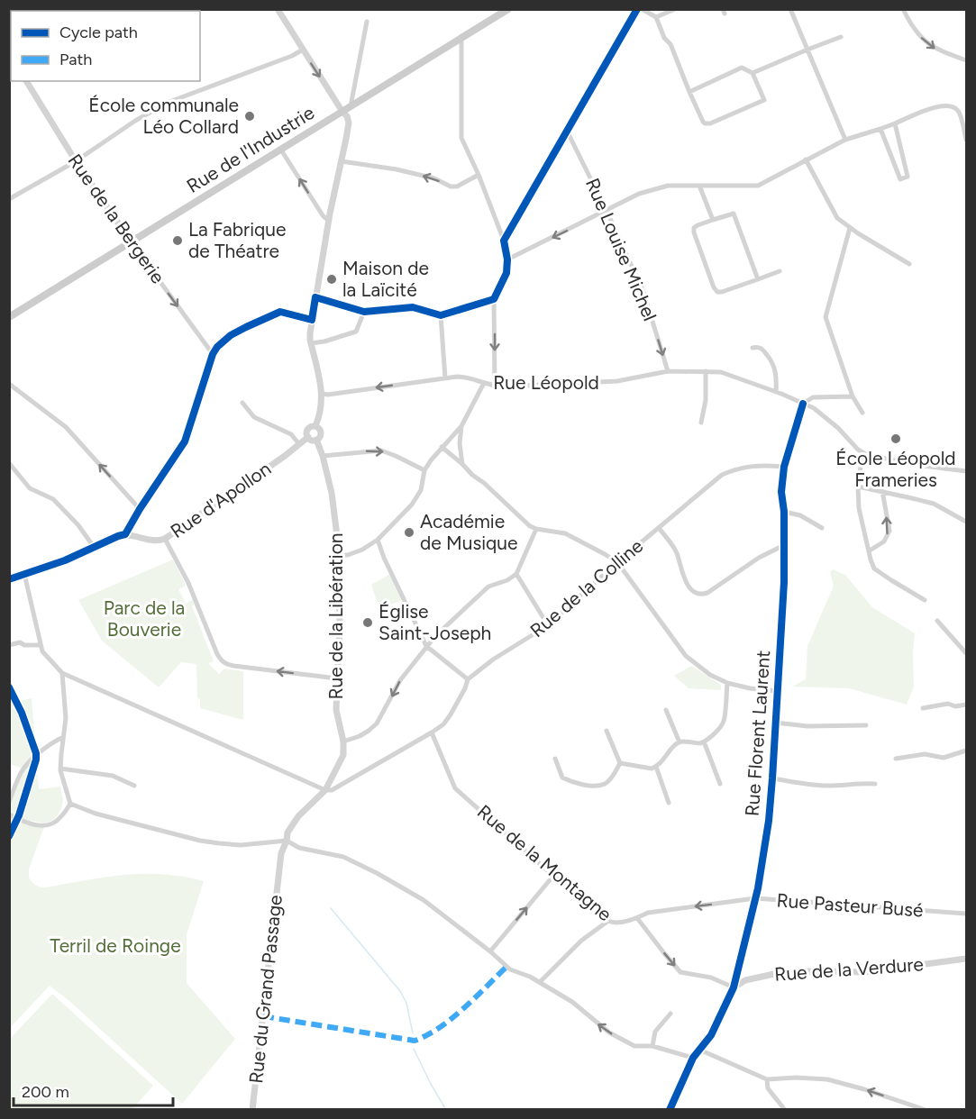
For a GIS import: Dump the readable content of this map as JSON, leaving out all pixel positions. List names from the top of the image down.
{
  "streets": {
    "main road": ["Rue de l'Industrie"],
    "street": [
      "Rue de la Bergerie",
      "Rue Louise Michel",
      "Rue Léopold",
      "Rue d'Apollon",
      "Rue de la Colline",
      "Rue de la Libération",
      "Rue Florent Laurent",
      "Rue de la Montagne",
      "Rue Pasteur Busé",
      "Rue de la Verdure",
      "Rue du Grand Passage"
    ]
  },
  "crossings": [
    ["Rue de l'Industrie", "Rue de la Bergerie"],
    ["Rue Louise Michel", "Rue Léopold"],
    ["Rue Léopold", "Rue Florent Laurent"],
    ["Rue d'Apollon", "Rue de la Libération"],
    ["Rue de la Colline", "Rue de la Libération"],
    ["Rue de la Colline", "Rue Florent Laurent"],
    ["Rue de la Colline", "Rue de la Montagne"],
    ["Rue Florent Laurent", "Rue de la Montagne"],
    ["Rue Florent Laurent", "Rue Pasteur Busé"],
    ["Rue Florent Laurent", "Rue de la Verdure"],
    ["Rue de la Montagne", "Rue Pasteur Busé"],
    ["Rue de la Montagne", "Rue de la Verdure"]
  ],
  "one_way": ["Rue de la Bergerie", "Rue Louise Michel", "Rue Pasteur Busé"],
  "parks": ["Parc de la Bouverie", "Terril de Roinge"],
  "places": [
    "École communale Léo Collard",
    "La Fabrique de Théatre",
    "Maison de la Laïcité",
    "École Léopold Frameries",
    "Académie de Musique",
    "Église Saint-Joseph"
  ],
  "legend": ["Cycle path", "Path"],
  "scale_bar": "200 m"
}
